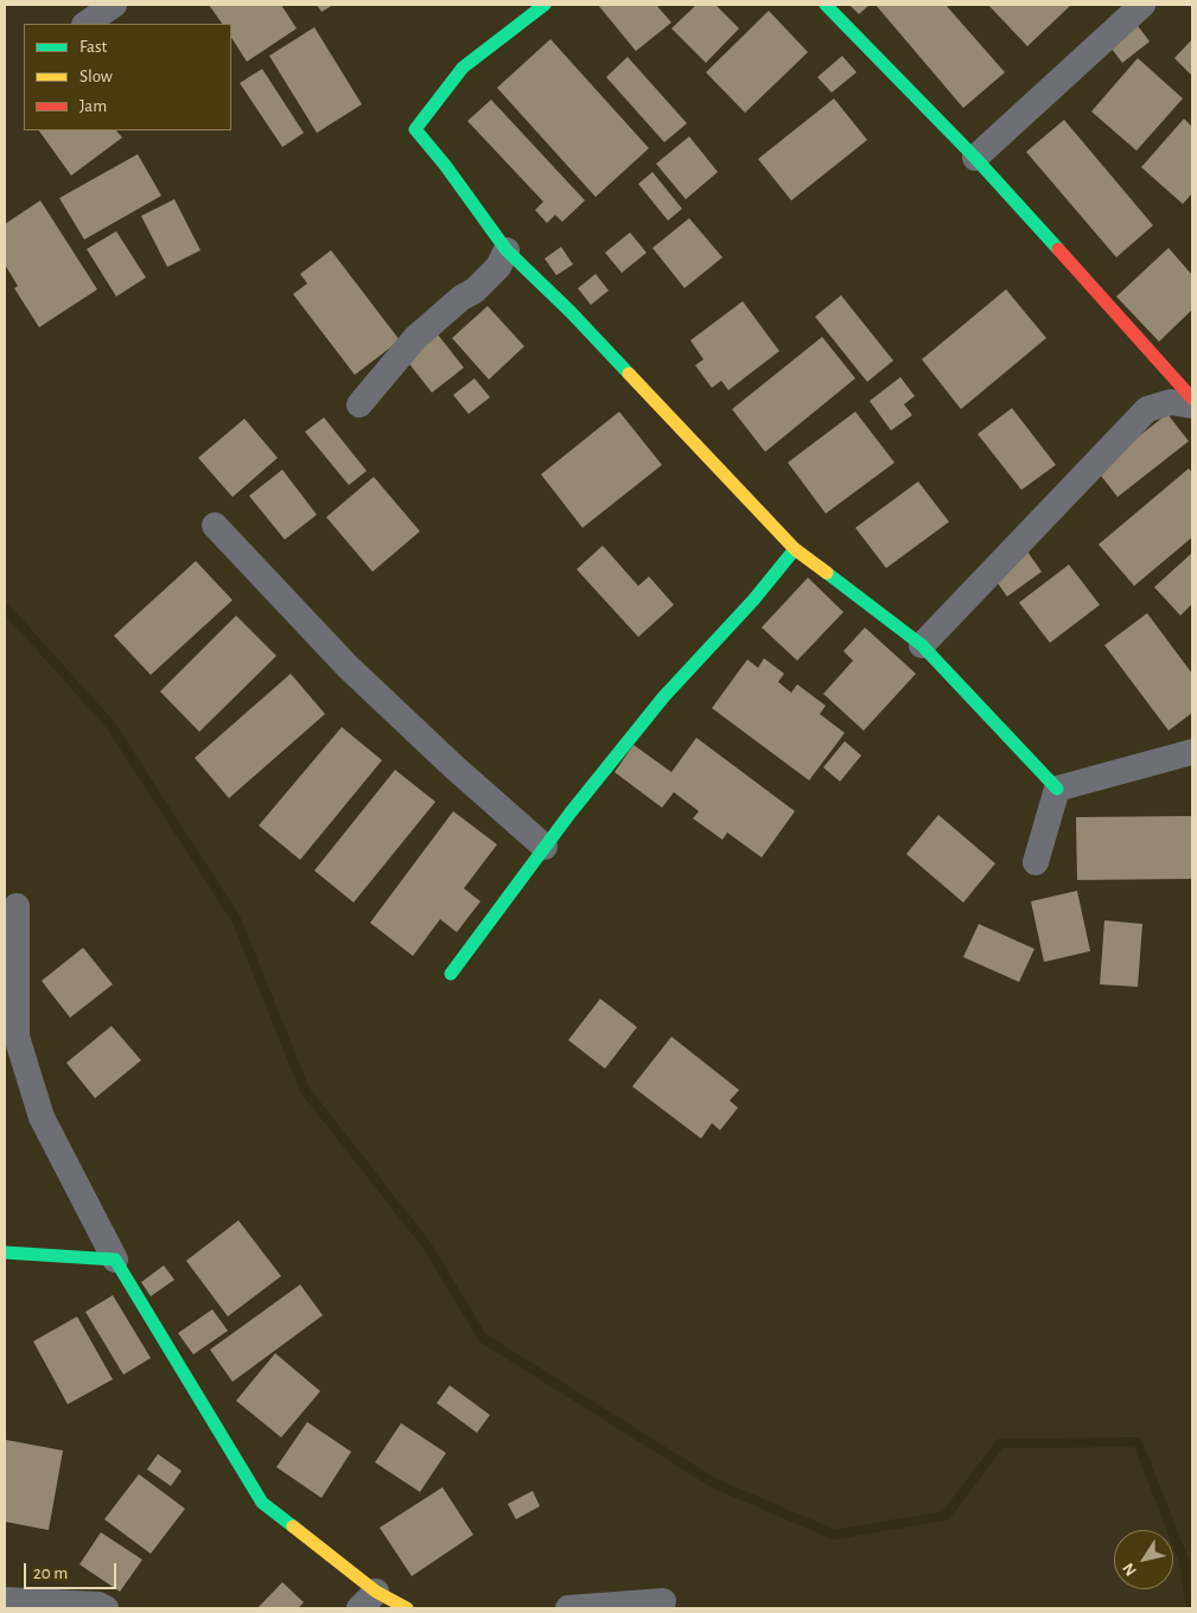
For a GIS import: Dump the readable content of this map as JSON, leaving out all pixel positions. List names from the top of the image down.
{
  "legend": ["Fast", "Slow", "Jam"],
  "scale_bar": "20 m",
  "north": "bottom left"
}
